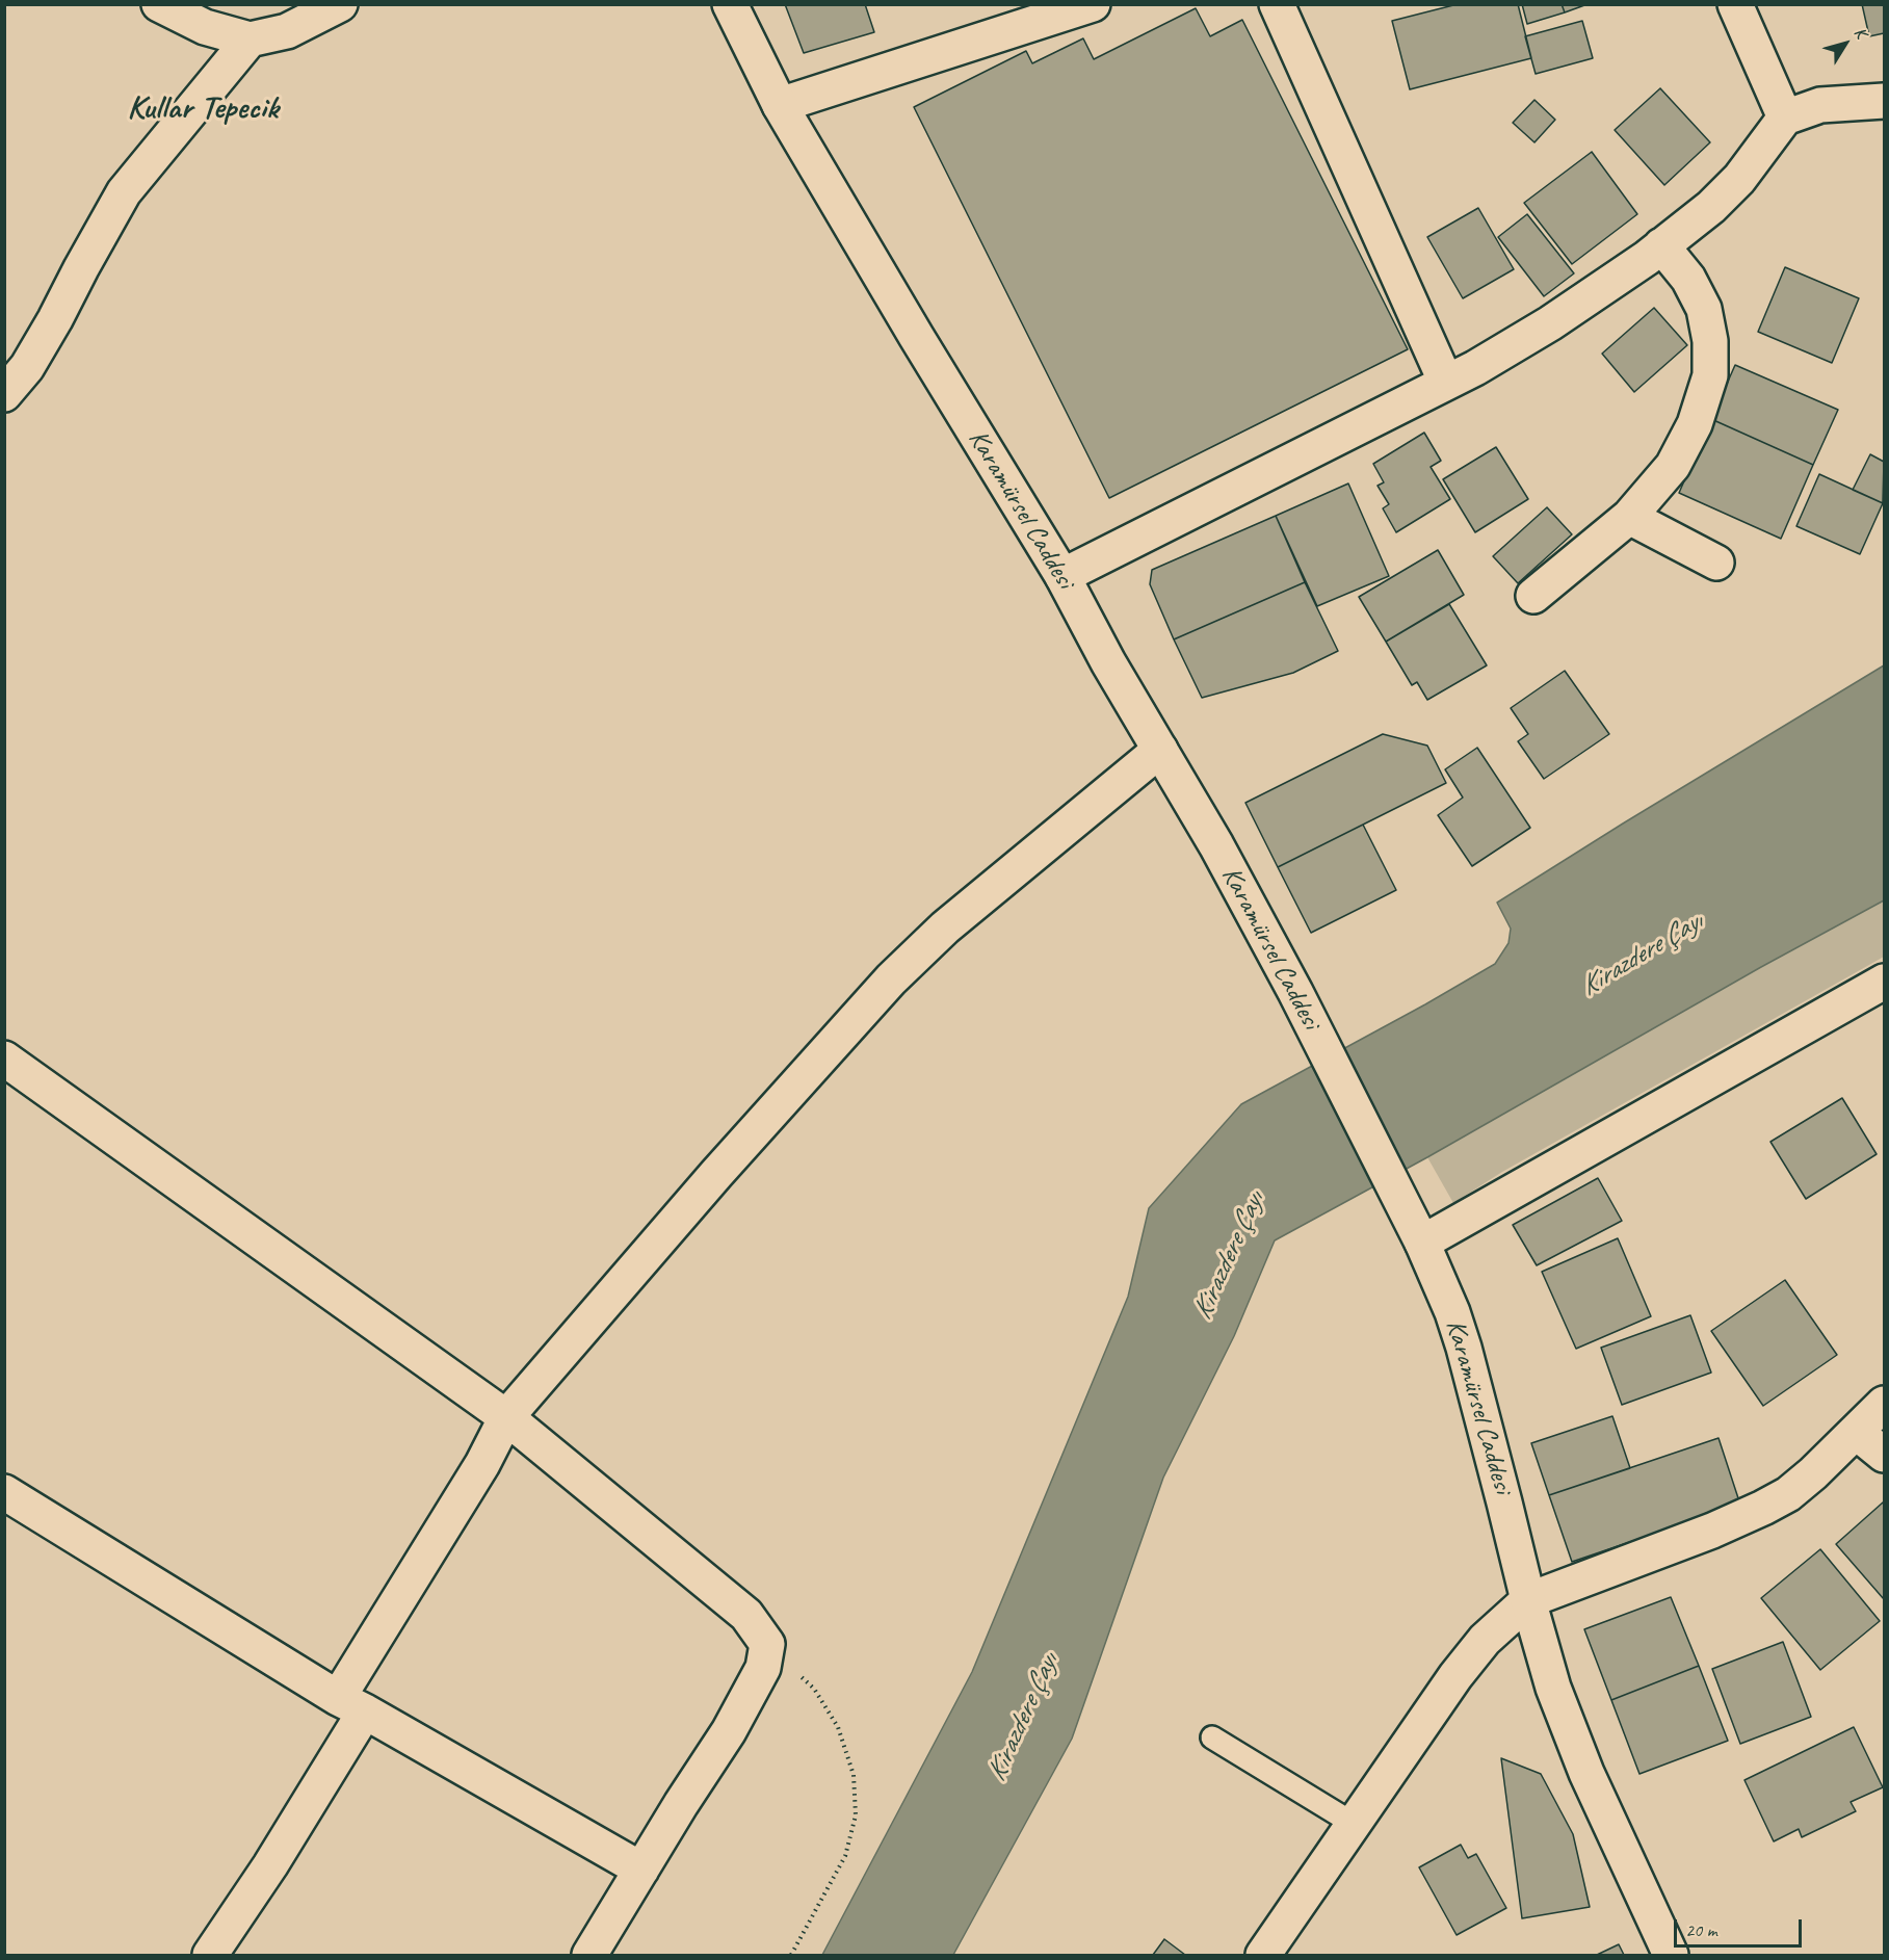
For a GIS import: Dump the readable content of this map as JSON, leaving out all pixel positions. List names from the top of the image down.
{
  "streets": {
    "street": ["Karamürsel Caddesi"]
  },
  "districts": ["Kullar Tepecik"],
  "water": ["Kirazdere Çayı"],
  "scale_bar": "20 m",
  "north": "top right"
}
